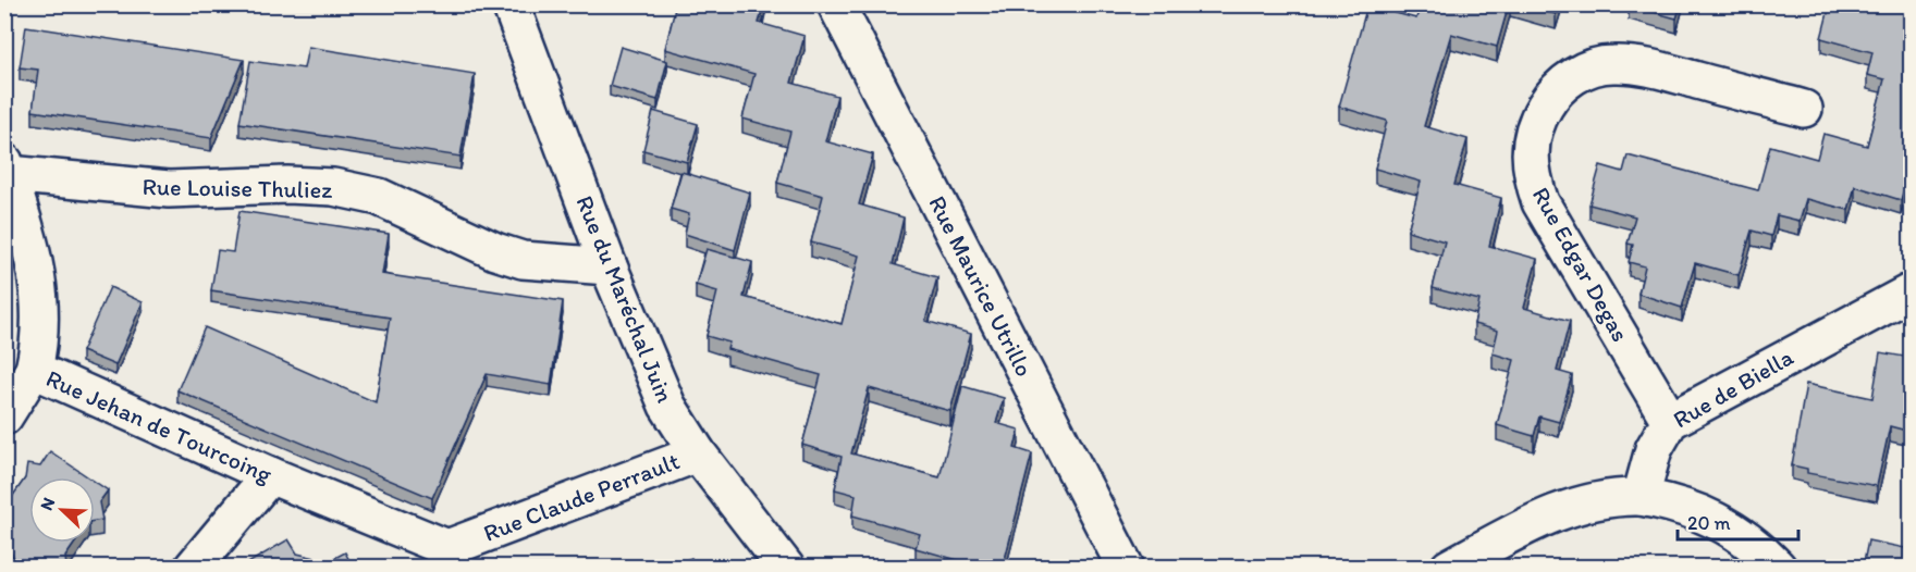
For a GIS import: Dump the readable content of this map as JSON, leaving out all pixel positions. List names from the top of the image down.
{
  "streets": {
    "street": [
      "Rue Louise Thuliez",
      "Rue Edgar Degas",
      "Rue Maurice Utrillo",
      "Rue du Maréchal Juin",
      "Rue de Biella",
      "Rue Jehan de Tourcoing",
      "Rue Claude Perrault"
    ]
  },
  "crossings": [
    ["Rue Louise Thuliez", "Rue du Maréchal Juin"],
    ["Rue Louise Thuliez", "Rue Jehan de Tourcoing"],
    ["Rue Edgar Degas", "Rue de Biella"],
    ["Rue du Maréchal Juin", "Rue Claude Perrault"],
    ["Rue Jehan de Tourcoing", "Rue Claude Perrault"]
  ],
  "scale_bar": "20 m",
  "north": "top left"
}
